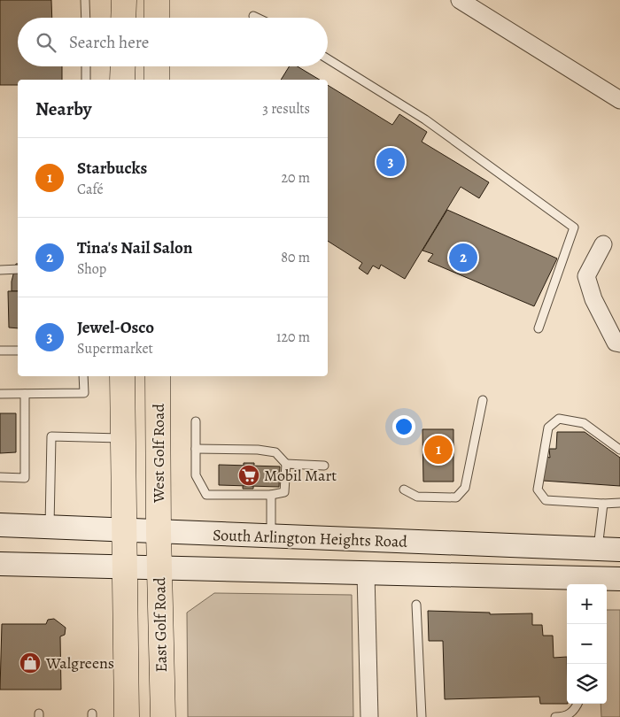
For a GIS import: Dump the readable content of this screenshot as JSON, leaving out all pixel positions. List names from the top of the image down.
{
  "streets": {
    "main road": ["West Golf Road", "South Arlington Heights Road", "East Golf Road"]
  },
  "crossings": [
    ["West Golf Road", "South Arlington Heights Road"],
    ["West Golf Road", "East Golf Road"],
    ["South Arlington Heights Road", "East Golf Road"]
  ],
  "places": {
    "supermarket": ["Mobil Mart"],
    "shop": ["Walgreens"]
  },
  "page": {
    "search": "Search here",
    "heading": ["Nearby", "3 results"],
    "list": [
      {
        "mark": "1",
        "name": "Starbucks",
        "note": "Café",
        "value": "20 m"
      },
      {
        "mark": "2",
        "name": "Tina's Nail Salon",
        "note": "Shop",
        "value": "80 m"
      },
      {
        "mark": "3",
        "name": "Jewel-Osco",
        "note": "Supermarket",
        "value": "120 m"
      }
    ],
    "pins": ["3", "2", "1"],
    "map_buttons": ["+", "−"]
  }
}
